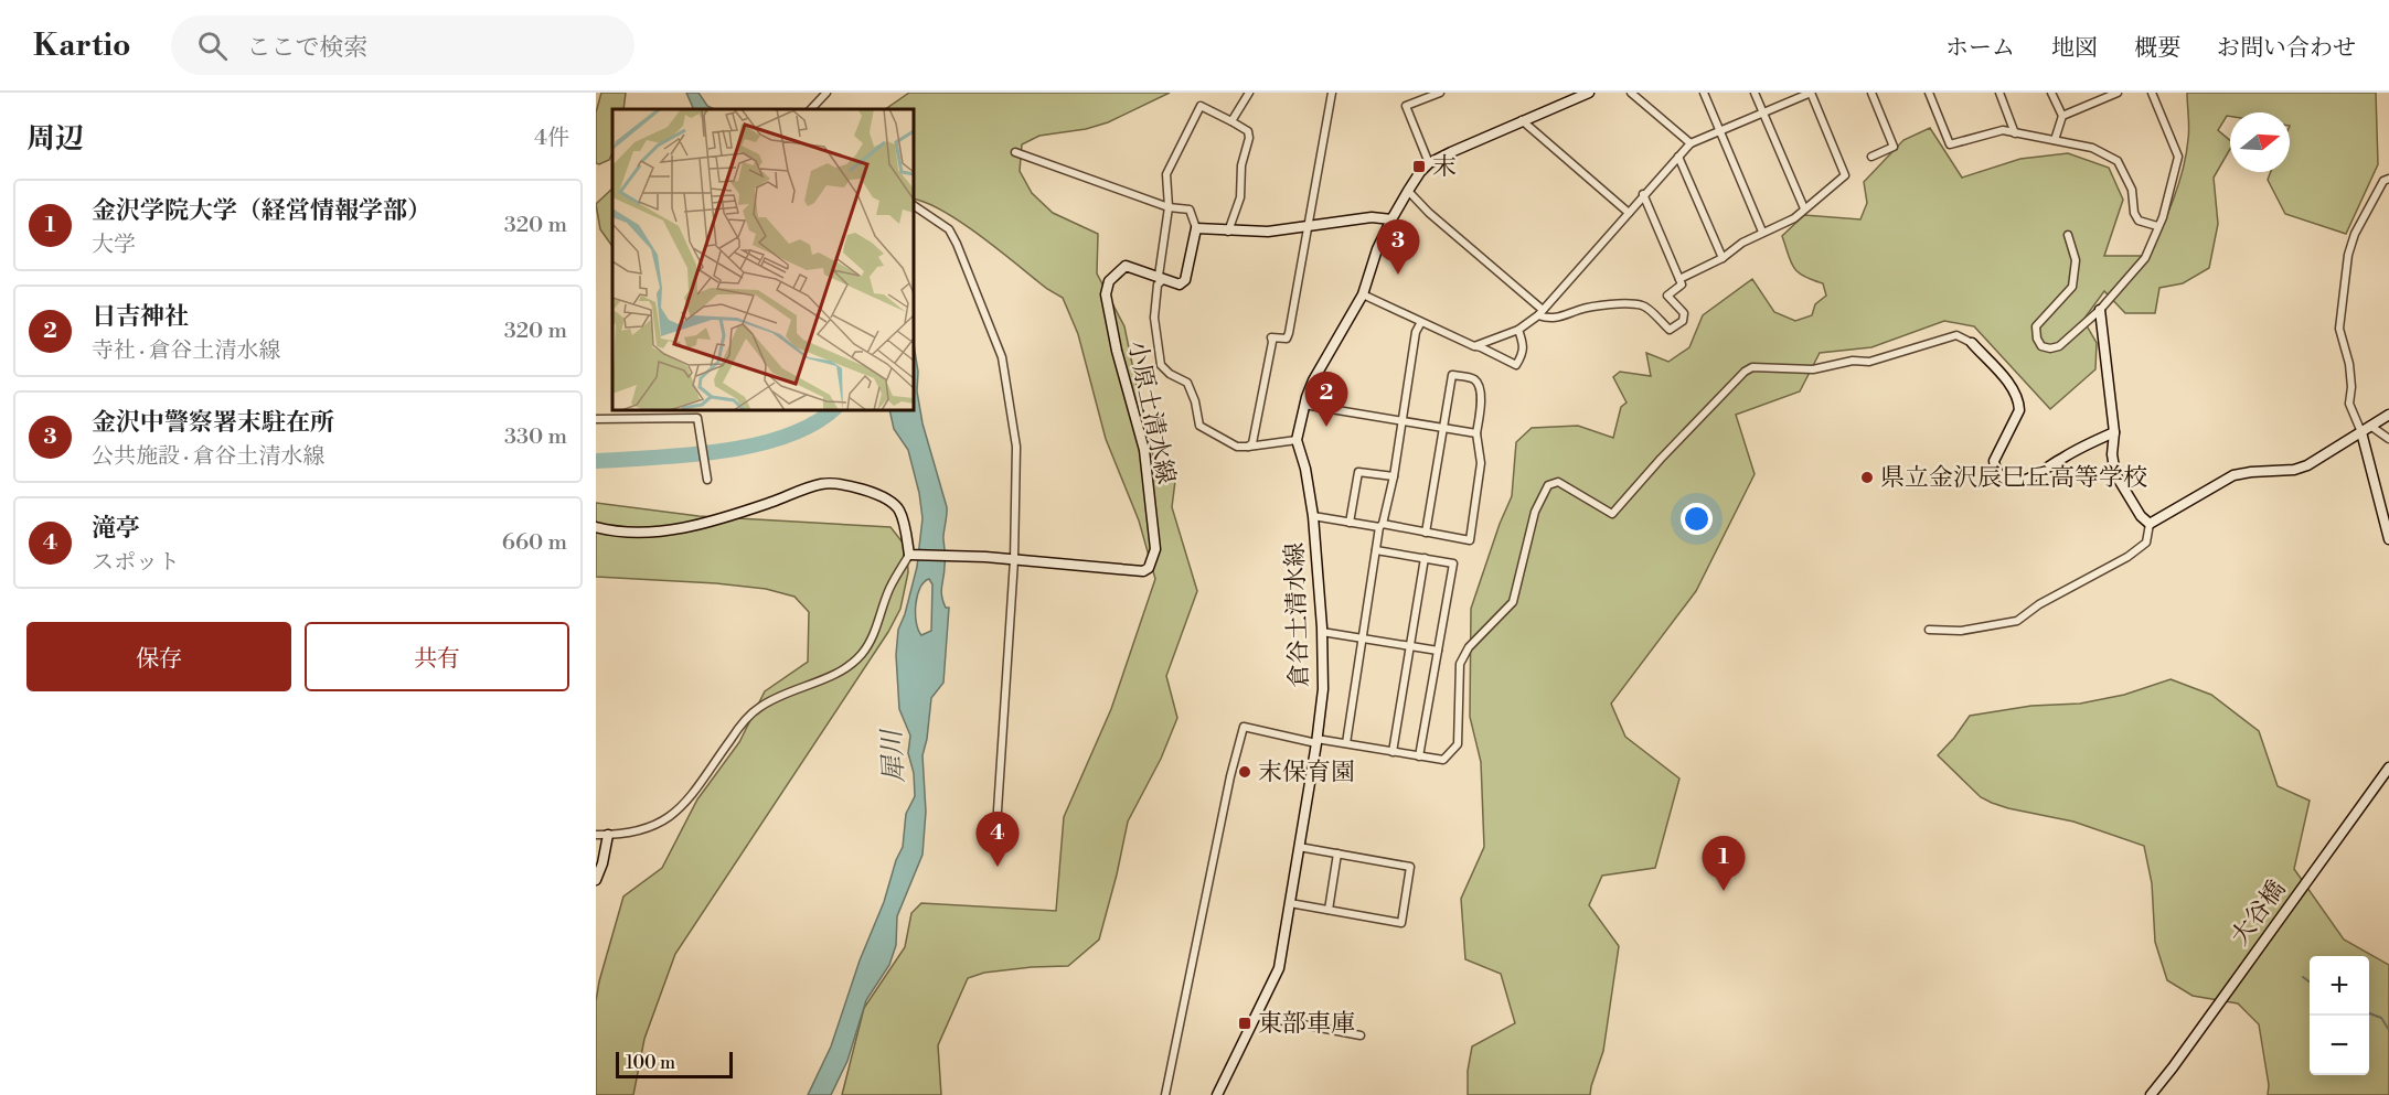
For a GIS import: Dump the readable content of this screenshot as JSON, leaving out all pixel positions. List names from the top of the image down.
{
  "streets": {
    "main road": ["小原土清水線", "倉谷土清水線", "大谷橋"]
  },
  "water": ["犀川"],
  "places": {
    "transit": ["末", "東部車庫"],
    "other": ["県立金沢辰巳丘高等学校", "末保育園"]
  },
  "scale_bar": "100 m",
  "north": "right",
  "page": {
    "header": "Kartio",
    "search": "ここで検索",
    "nav": [
      "ホーム",
      "地図",
      "概要",
      "お問い合わせ"
    ],
    "heading": ["周辺", "4件"],
    "list": [
      {
        "mark": "1",
        "name": "金沢学院大学（経営情報学部）",
        "note": "大学",
        "value": "320 m"
      },
      {
        "mark": "2",
        "name": "日吉神社",
        "note": "寺社 · 倉谷土清水線",
        "value": "320 m"
      },
      {
        "mark": "3",
        "name": "金沢中警察署末駐在所",
        "note": "公共施設 · 倉谷土清水線",
        "value": "330 m"
      },
      {
        "mark": "4",
        "name": "滝亭",
        "note": "スポット",
        "value": "660 m"
      }
    ],
    "pins": [
      "3",
      "2",
      "4",
      "1"
    ],
    "buttons": ["保存", "共有"],
    "map_buttons": ["+", "−"],
    "scale": "100 m"
  }
}
